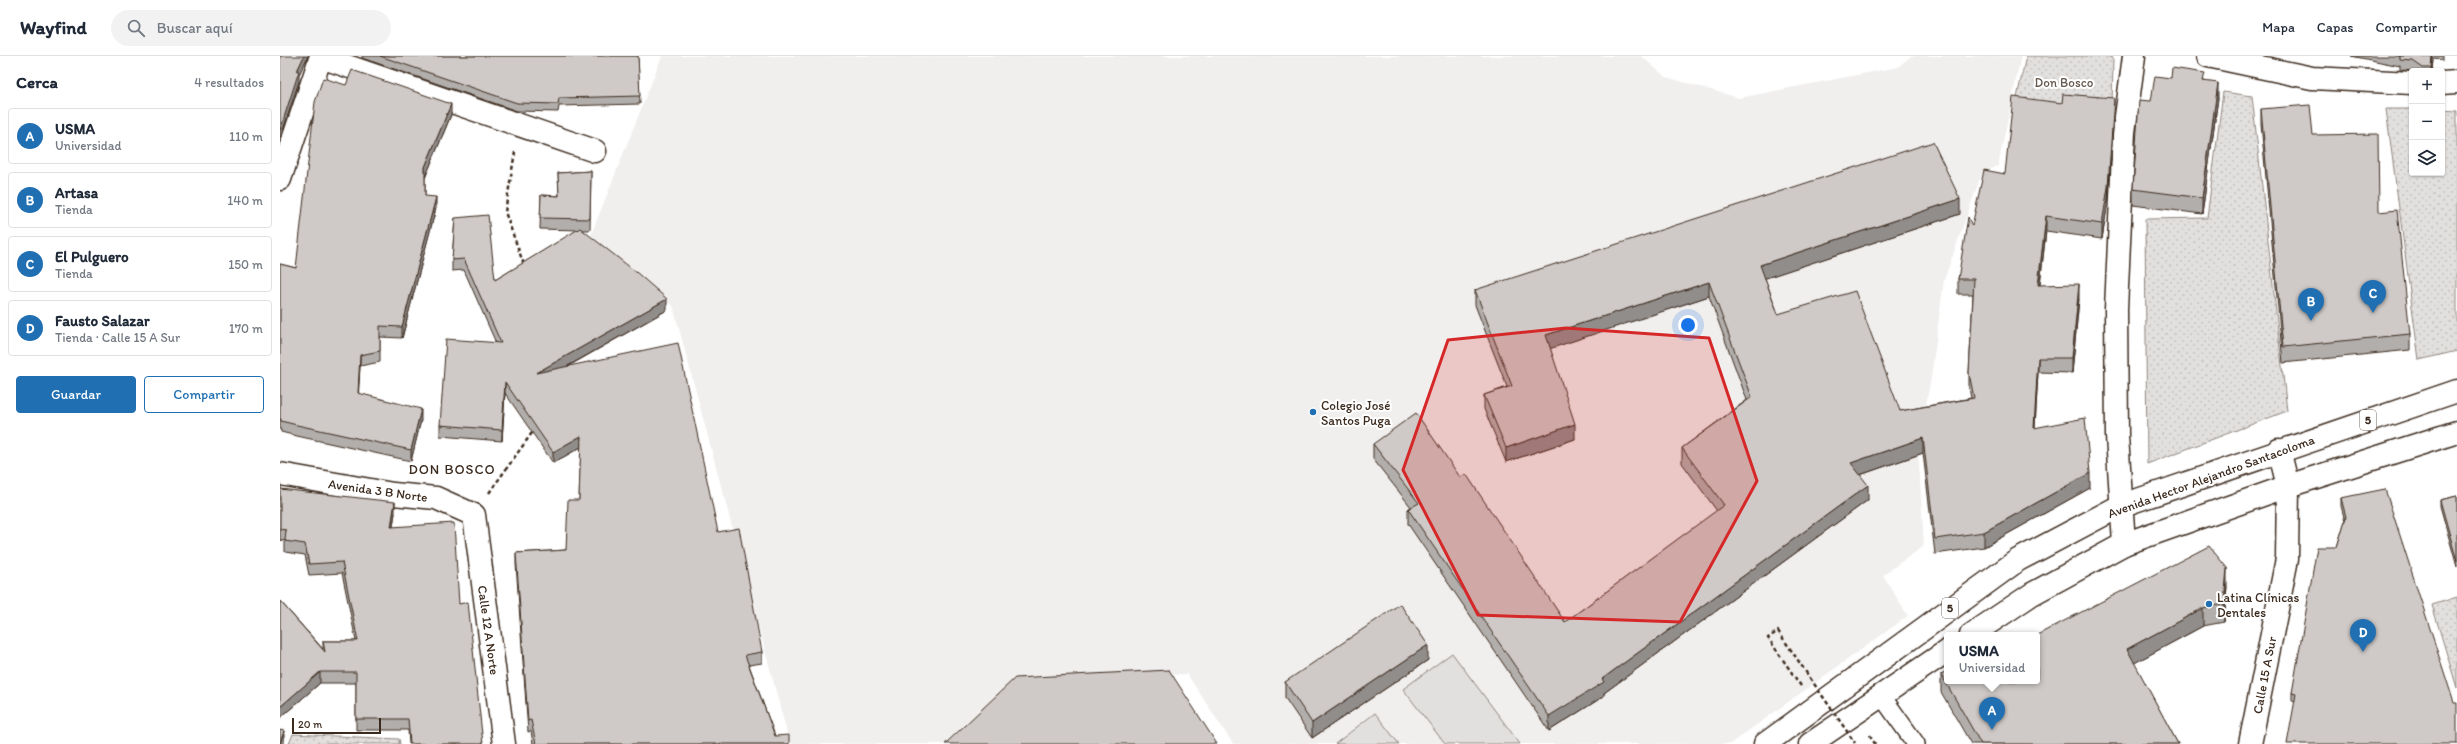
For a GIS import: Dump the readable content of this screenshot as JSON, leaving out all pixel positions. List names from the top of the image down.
{
  "streets": {
    "street": [
      "5",
      "Avenida Hector Alejandro Santacoloma",
      "Avenida 3 B Norte",
      "Calle 12 A Norte",
      "Calle 15 A Sur"
    ]
  },
  "crossings": [
    ["Avenida Hector Alejandro Santacoloma", "Calle 15 A Sur"],
    ["Avenida 3 B Norte", "Calle 12 A Norte"]
  ],
  "districts": ["DON BOSCO"],
  "parks": ["Don Bosco"],
  "places": ["Colegio José Santos Puga", "Latina Clínicas Dentales"],
  "scale_bar": "20 m",
  "page": {
    "header": "Wayfind",
    "search": "Buscar aquí",
    "nav": ["Mapa", "Capas", "Compartir"],
    "heading": ["Cerca", "4 resultados"],
    "map_buttons": ["+", "−"],
    "list": [
      {
        "mark": "A",
        "name": "USMA",
        "note": "Universidad",
        "value": "110 m"
      },
      {
        "mark": "B",
        "name": "Artasa",
        "note": "Tienda",
        "value": "140 m"
      },
      {
        "mark": "C",
        "name": "El Pulguero",
        "note": "Tienda",
        "value": "150 m"
      },
      {
        "mark": "D",
        "name": "Fausto Salazar",
        "note": "Tienda · Calle 15 A Sur",
        "value": "170 m"
      }
    ],
    "pins": [
      "C",
      "B",
      "D",
      "A"
    ],
    "buttons": ["Guardar", "Compartir"],
    "popup": ["USMA", "Universidad"],
    "scale": "20 m"
  }
}
